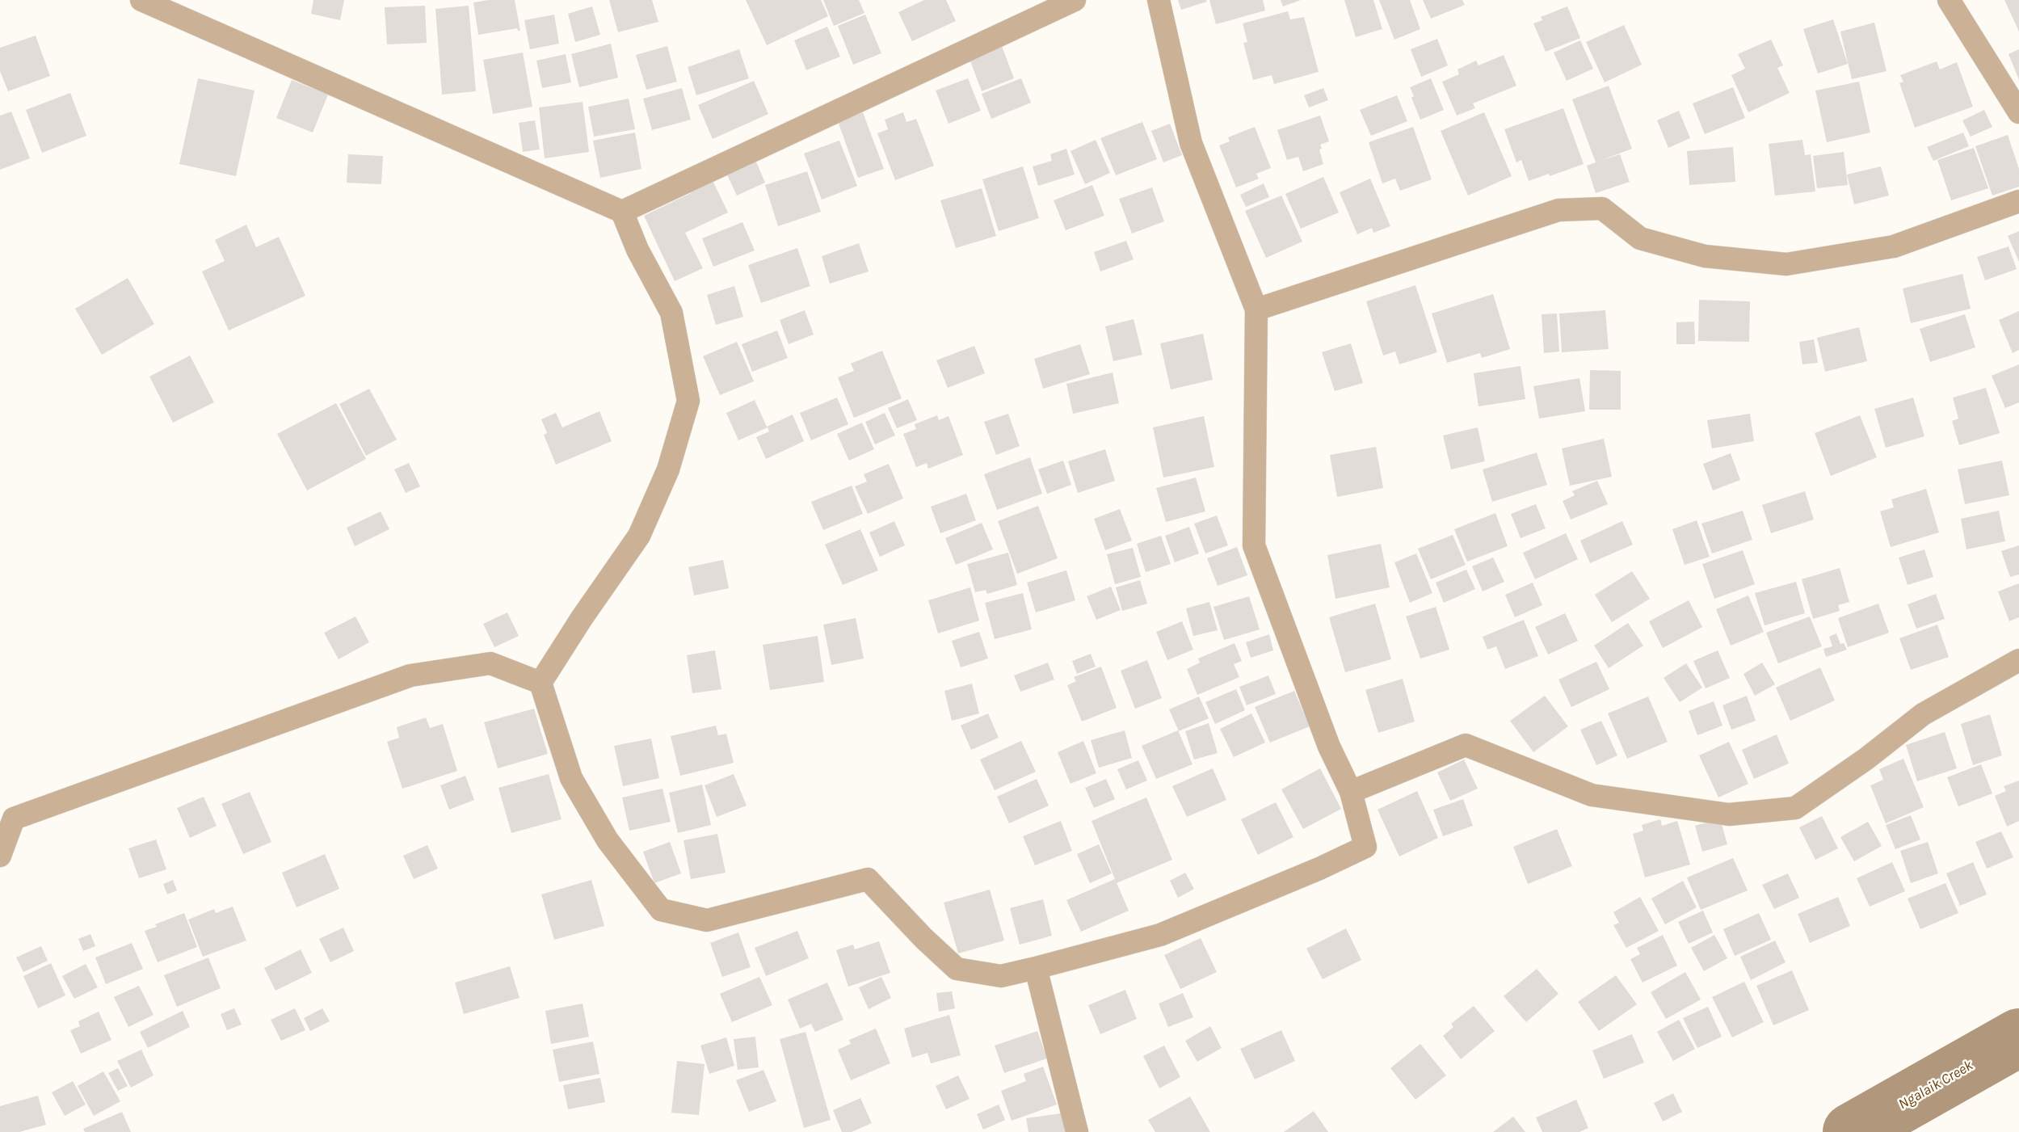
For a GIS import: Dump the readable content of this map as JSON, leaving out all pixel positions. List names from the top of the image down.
{
  "water": ["Ngalaik Creek"]
}
